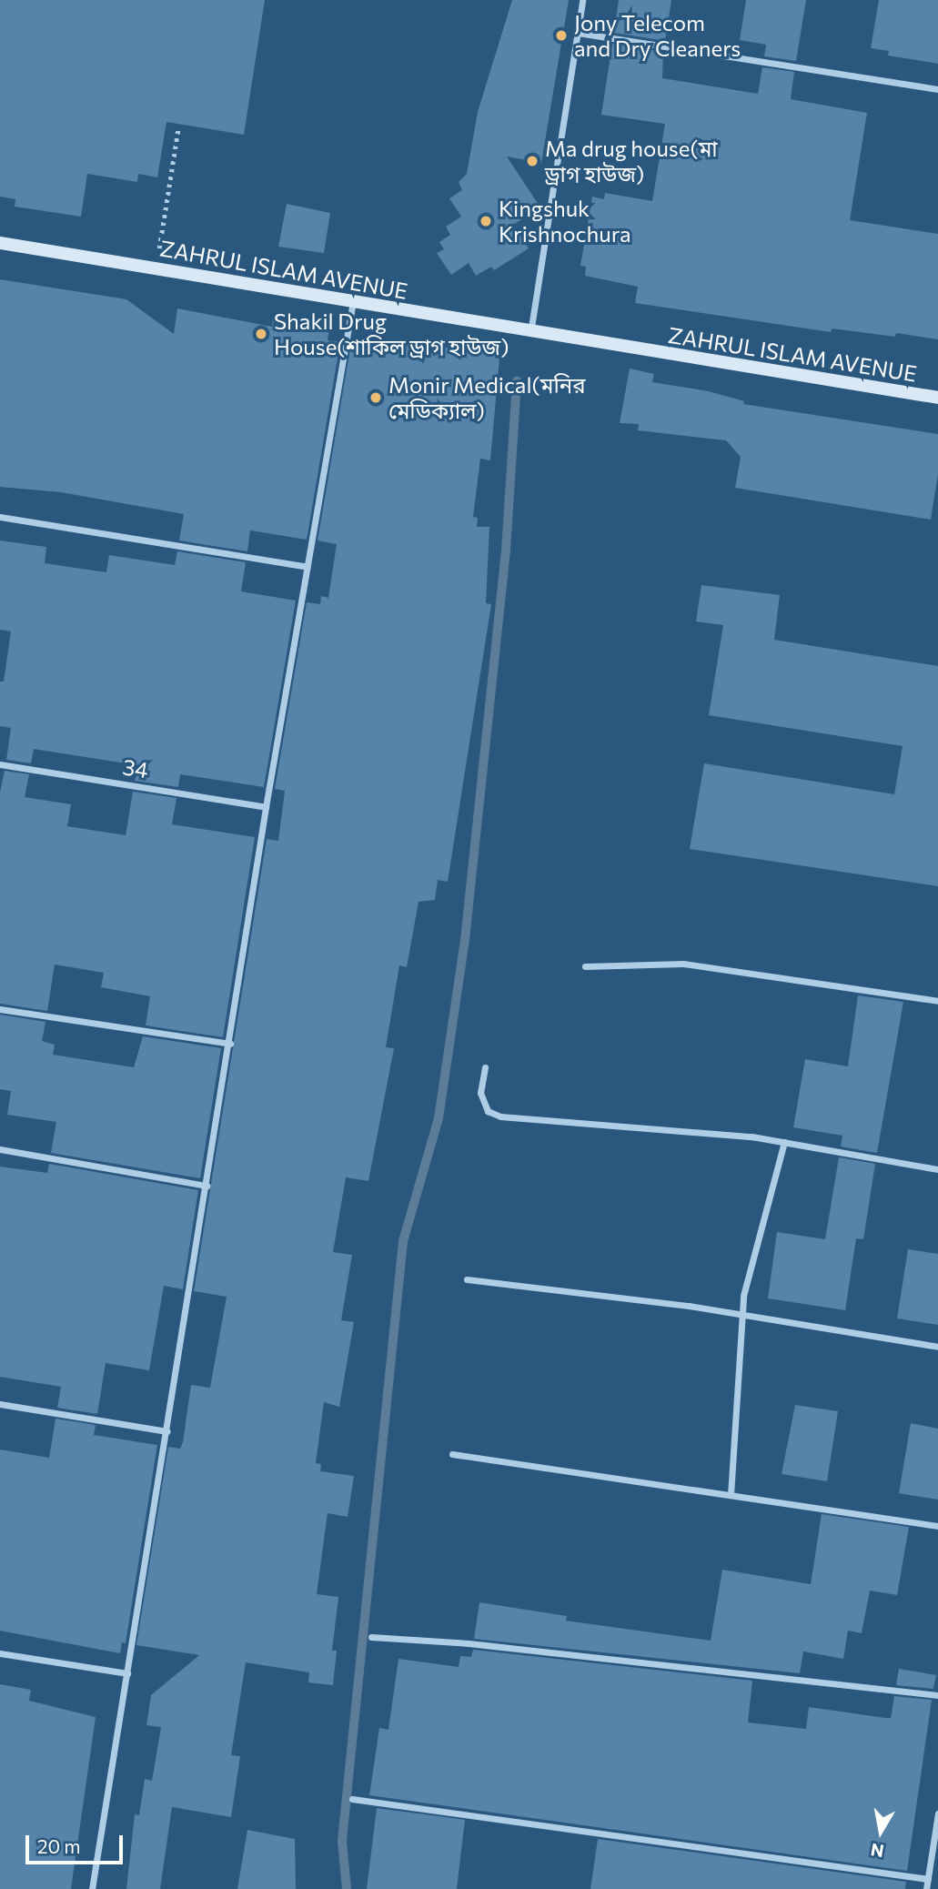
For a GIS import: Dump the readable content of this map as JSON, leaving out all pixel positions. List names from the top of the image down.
{
  "streets": {
    "street": ["ZAHRUL ISLAM AVENUE", "34"]
  },
  "places": [
    "Jony Telecom and Dry Cleaners",
    "Ma drug house(মা ড্রাগ হাউজ)",
    "Kingshuk Krishnochura",
    "Shakil Drug House(শাকিল ড্রাগ হাউজ)",
    "Monir Medical(মনির মেডিক্যাল)"
  ],
  "scale_bar": "20 m",
  "north": "bottom"
}
